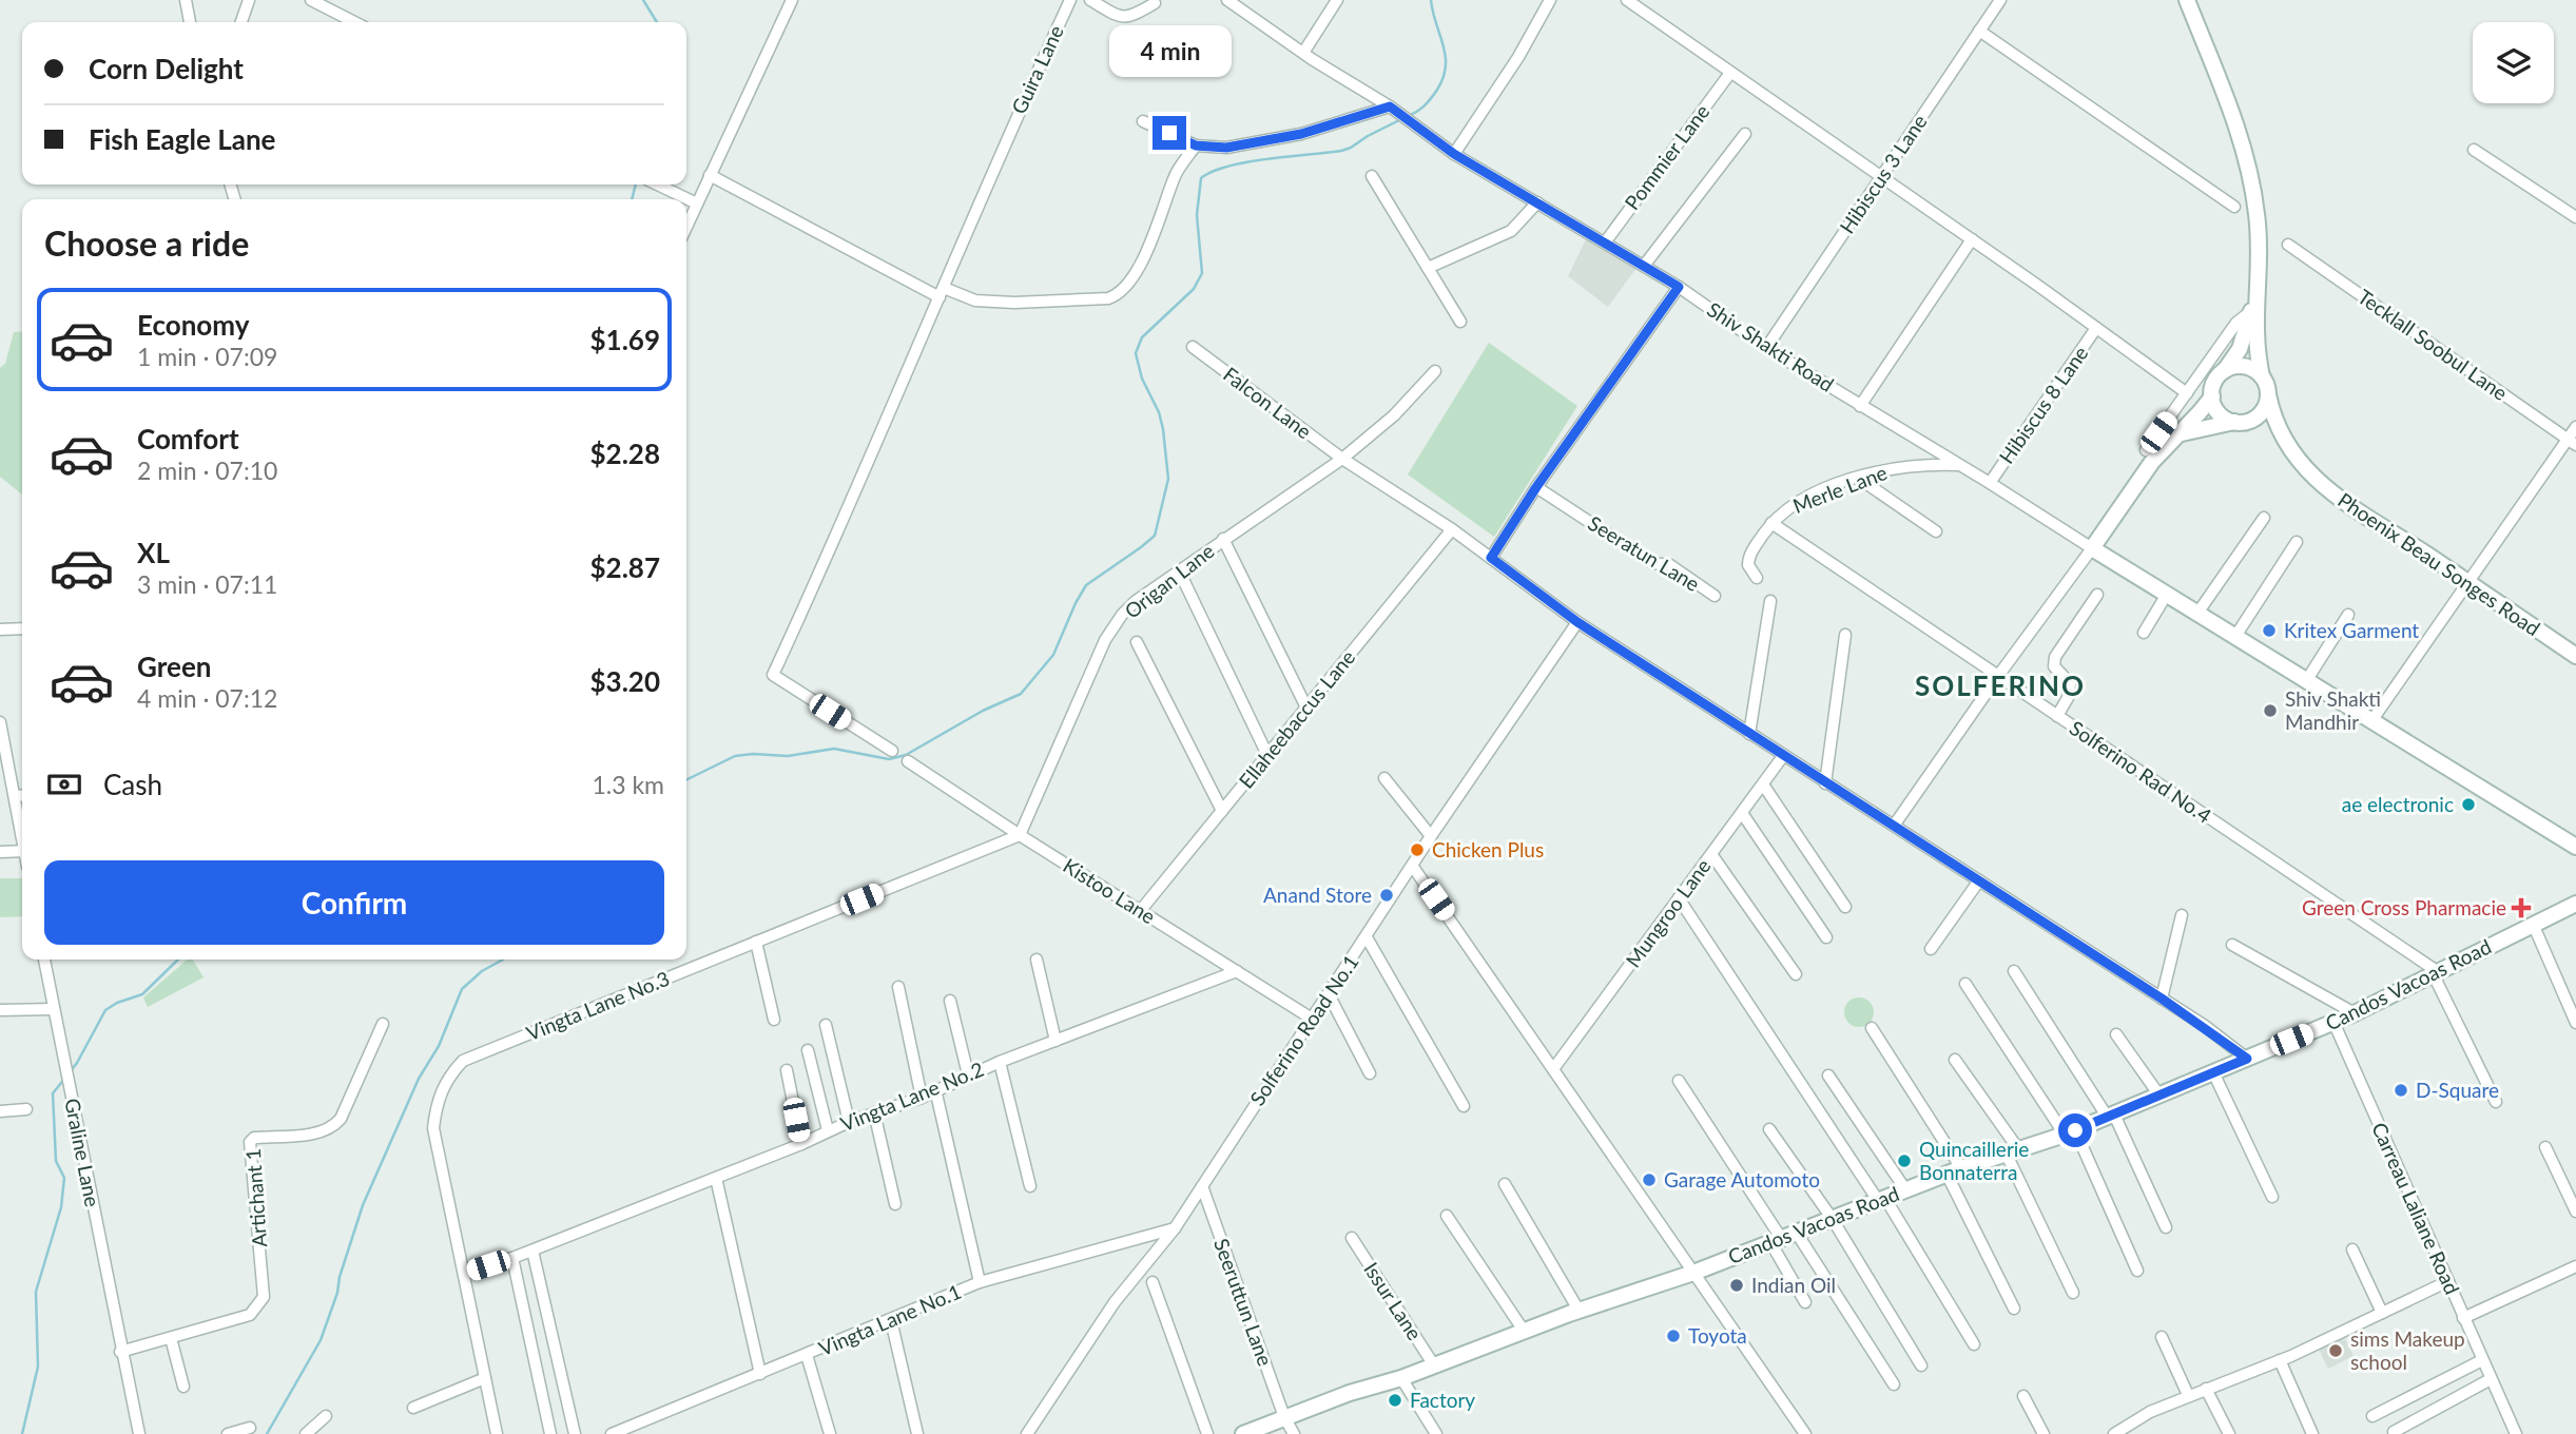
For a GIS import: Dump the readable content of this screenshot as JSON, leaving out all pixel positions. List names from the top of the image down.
{
  "streets": {
    "main road": ["Phoenix Beau Songes Road", "Candos Vacoas Road"],
    "street": [
      "Guira Lane",
      "Pommier Lane",
      "Hibiscus 3 Lane",
      "Tecklall Soobul Lane",
      "Shiv Shakti Road",
      "Falcon Lane",
      "Hibiscus 8 Lane",
      "Merle Lane",
      "Seeratun Lane",
      "Origan Lane",
      "Ellaheebaccus Lane",
      "Solferino Rad No.4",
      "Kistoo Lane",
      "Mungroo Lane",
      "Vingta Lane No.3",
      "Solferino Road No.1",
      "Vingta Lane No.2",
      "Graline Lane",
      "Artichant 1",
      "Carreau Laliane Road",
      "Issur Lane",
      "Seeruttun Lane",
      "Vingta Lane No.1"
    ]
  },
  "crossings": [
    ["Pommier Lane", "Shiv Shakti Road"],
    ["Hibiscus 3 Lane", "Shiv Shakti Road"],
    ["Shiv Shakti Road", "Hibiscus 8 Lane"],
    ["Shiv Shakti Road", "Merle Lane"],
    ["Falcon Lane", "Origan Lane"],
    ["Falcon Lane", "Ellaheebaccus Lane"],
    ["Falcon Lane", "Mungroo Lane"],
    ["Falcon Lane", "Candos Vacoas Road"],
    ["Falcon Lane", "Solferino Road No.1"],
    ["Merle Lane", "Solferino Rad No.4"],
    ["Origan Lane", "Kistoo Lane"],
    ["Origan Lane", "Vingta Lane No.3"],
    ["Ellaheebaccus Lane", "Kistoo Lane"],
    ["Solferino Rad No.4", "Candos Vacoas Road"],
    ["Kistoo Lane", "Vingta Lane No.3"],
    ["Kistoo Lane", "Solferino Road No.1"],
    ["Kistoo Lane", "Vingta Lane No.2"],
    ["Candos Vacoas Road", "Carreau Laliane Road"],
    ["Candos Vacoas Road", "Issur Lane"],
    ["Candos Vacoas Road", "Seeruttun Lane"],
    ["Vingta Lane No.3", "Vingta Lane No.2"],
    ["Solferino Road No.1", "Seeruttun Lane"],
    ["Solferino Road No.1", "Vingta Lane No.1"],
    ["Graline Lane", "Artichant 1"]
  ],
  "districts": ["SOLFERINO"],
  "places": {
    "other": [
      "Kritex Garment",
      "Shiv Shakti Mandhir",
      "ae electronic",
      "Chicken Plus",
      "Anand Store",
      "D-Square",
      "Quincaillerie Bonnaterra",
      "Garage Automoto",
      "Indian Oil",
      "Toyota",
      "sims Makeup school",
      "Factory"
    ],
    "health": ["Green Cross Pharmacie"]
  },
  "page": {
    "banner": ["Corn Delight", "Fish Eagle Lane"],
    "bubble": "4 min",
    "heading": "Choose a ride",
    "list": [
      {
        "name": "Economy",
        "note": "1 min · 07:09",
        "value": "$1.69"
      },
      {
        "name": "Comfort",
        "note": "2 min · 07:10",
        "value": "$2.28"
      },
      {
        "name": "XL",
        "note": "3 min · 07:11",
        "value": "$2.87"
      },
      {
        "name": "Green",
        "note": "4 min · 07:12",
        "value": "$3.20"
      }
    ],
    "pay": ["Cash", "1.3 km"],
    "buttons": "Confirm"
  }
}
